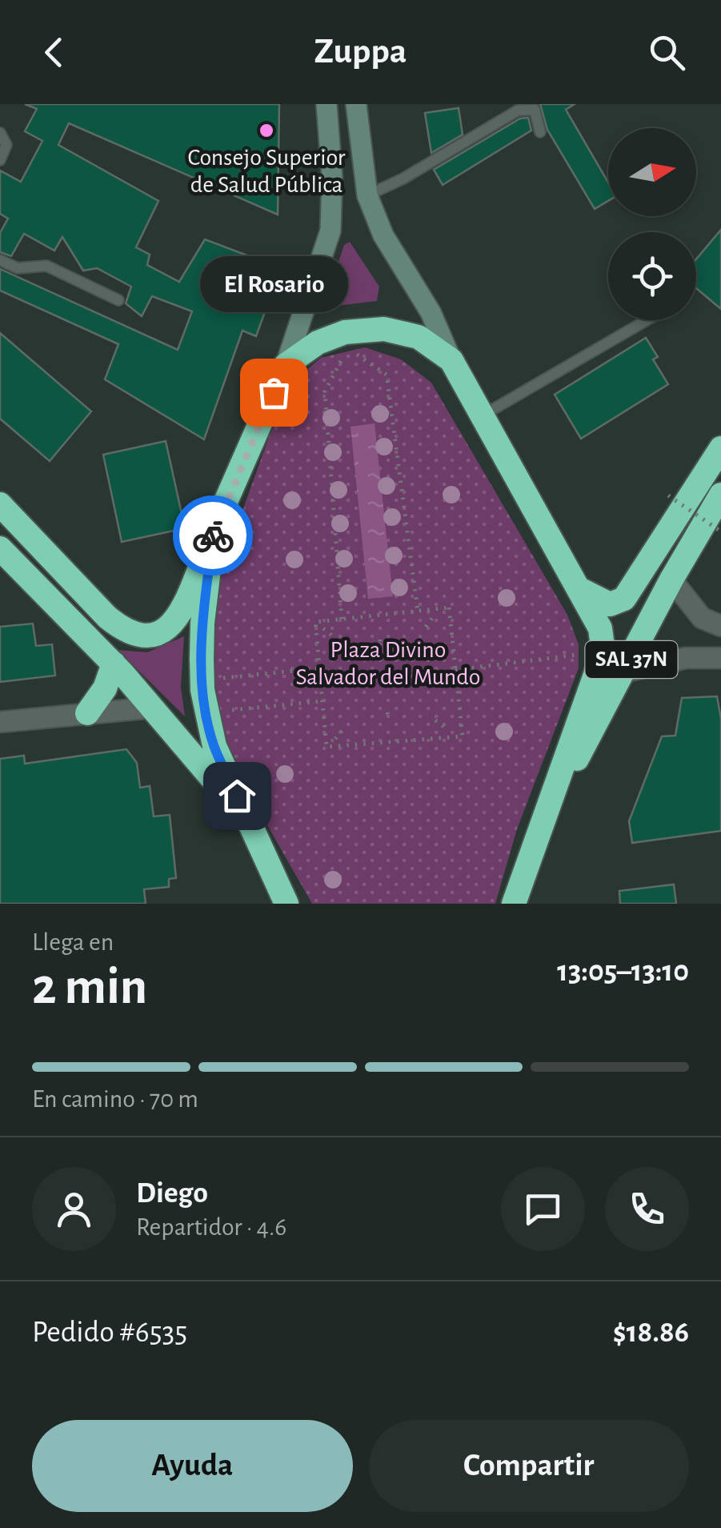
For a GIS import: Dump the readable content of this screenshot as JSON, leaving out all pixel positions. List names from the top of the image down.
{
  "streets": {
    "highway": ["SAL 37N"]
  },
  "parks": ["Plaza Divino Salvador del Mundo"],
  "places": ["Consejo Superior de Salud Pública", "El Rosario"],
  "north": "right",
  "page": {
    "header": "Zuppa",
    "bubble": "El Rosario",
    "heading": ["2 min", "Llega en", "13:05–13:10"],
    "panel": [
      "Diego",
      "Repartidor · 4.6",
      "Pedido #6535",
      "$18.86"
    ],
    "bar": "En camino · 70 m",
    "buttons": ["Ayuda", "Compartir"]
  }
}
